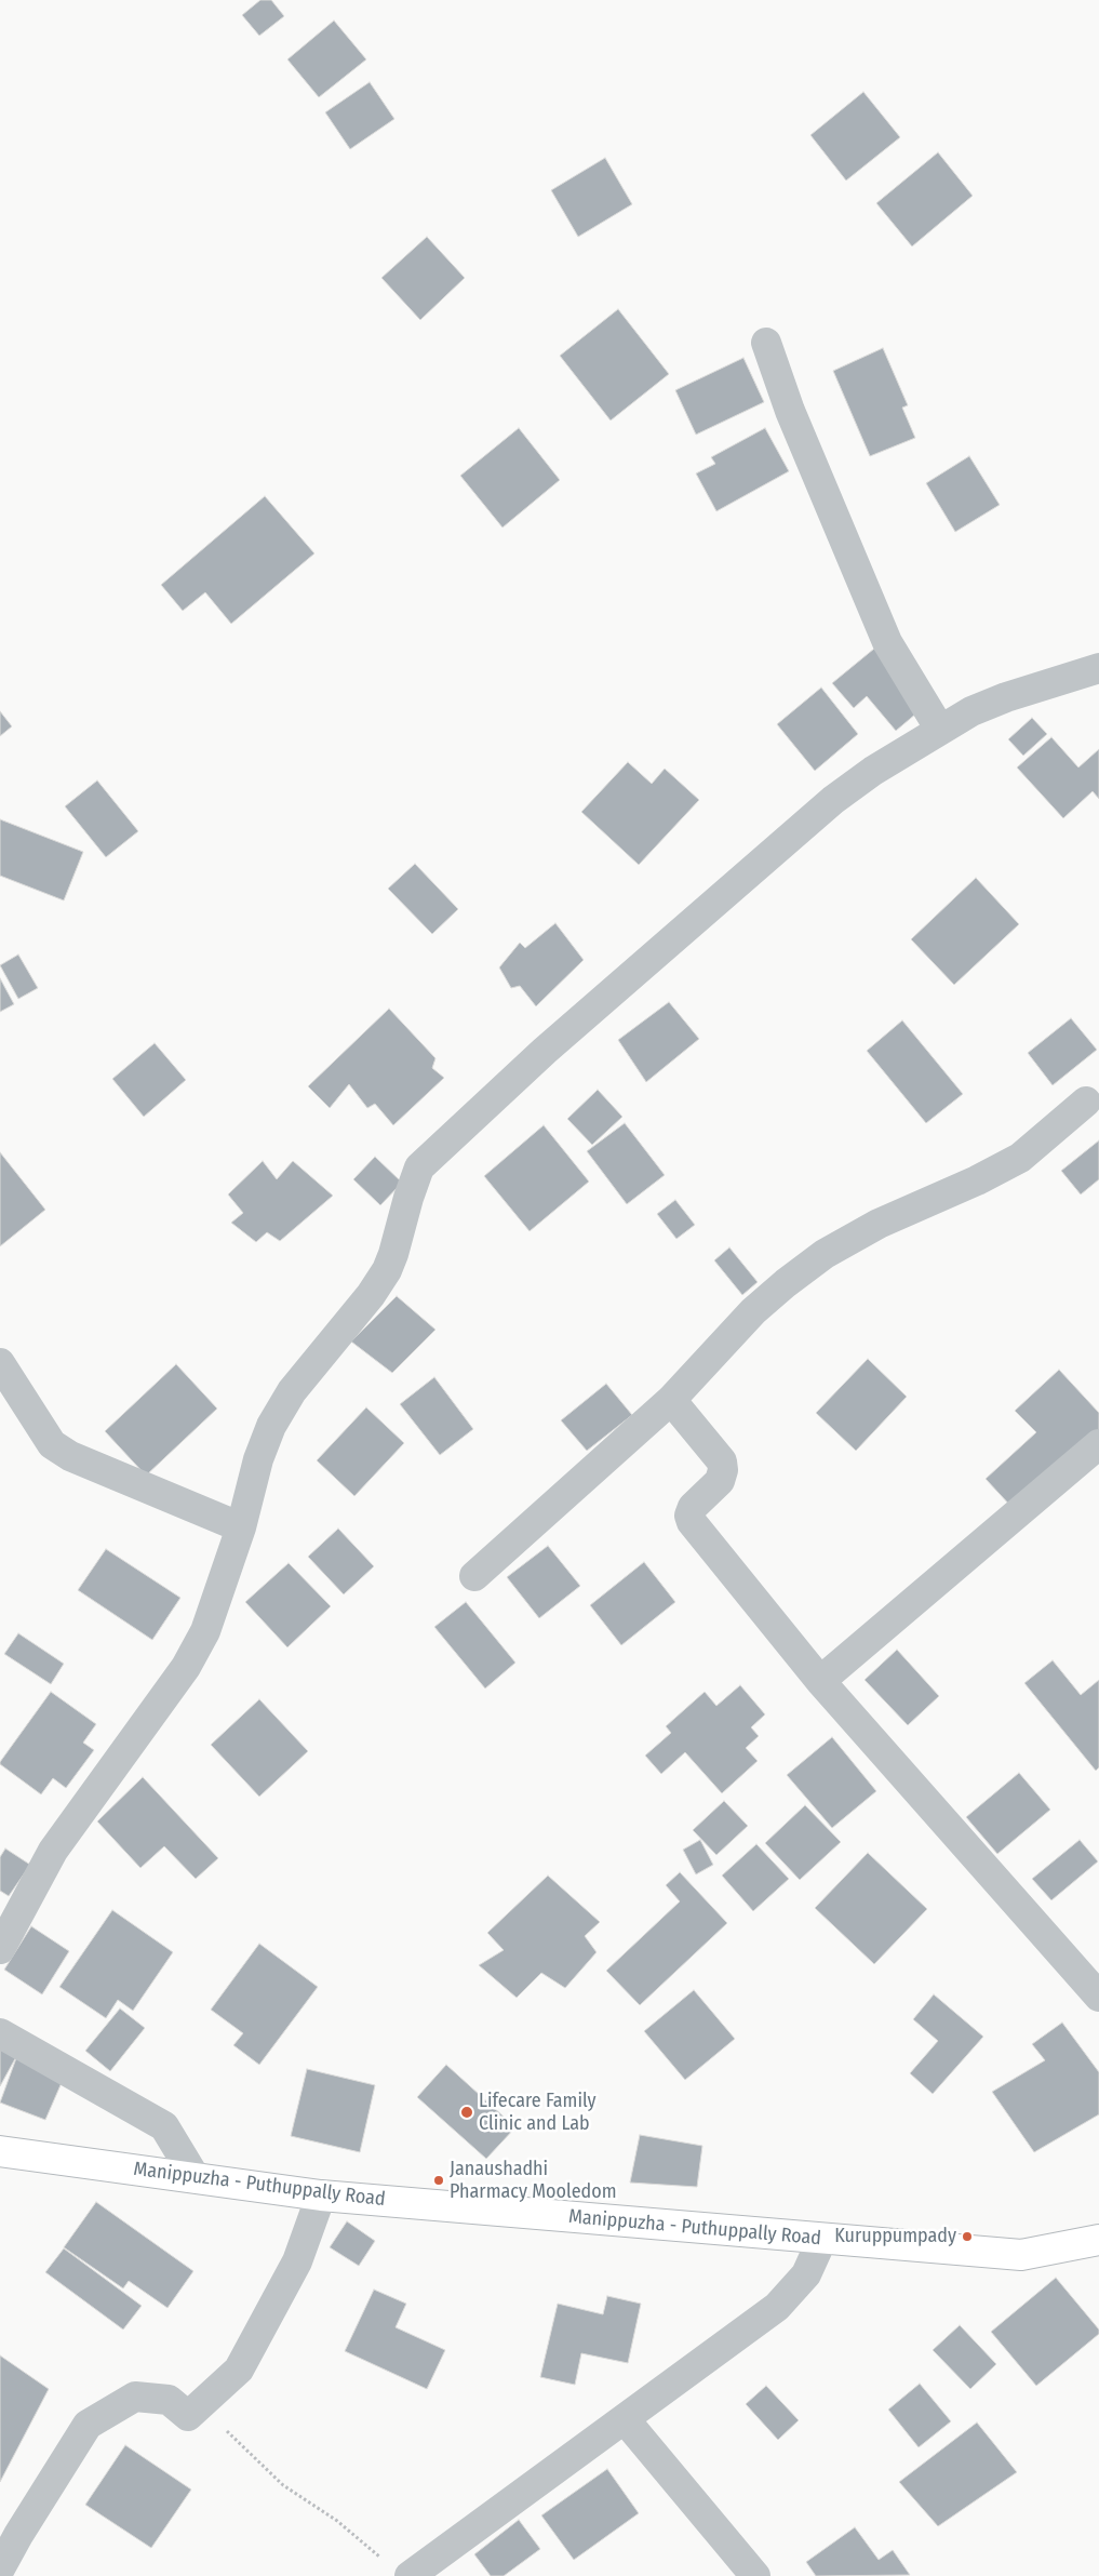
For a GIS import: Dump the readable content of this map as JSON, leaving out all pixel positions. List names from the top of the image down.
{
  "streets": {
    "main road": ["Manippuzha - Puthuppally Road"]
  },
  "places": ["Lifecare Family Clinic and Lab", "Janaushadhi Pharmacy Mooledom", "Kuruppumpady"]
}
